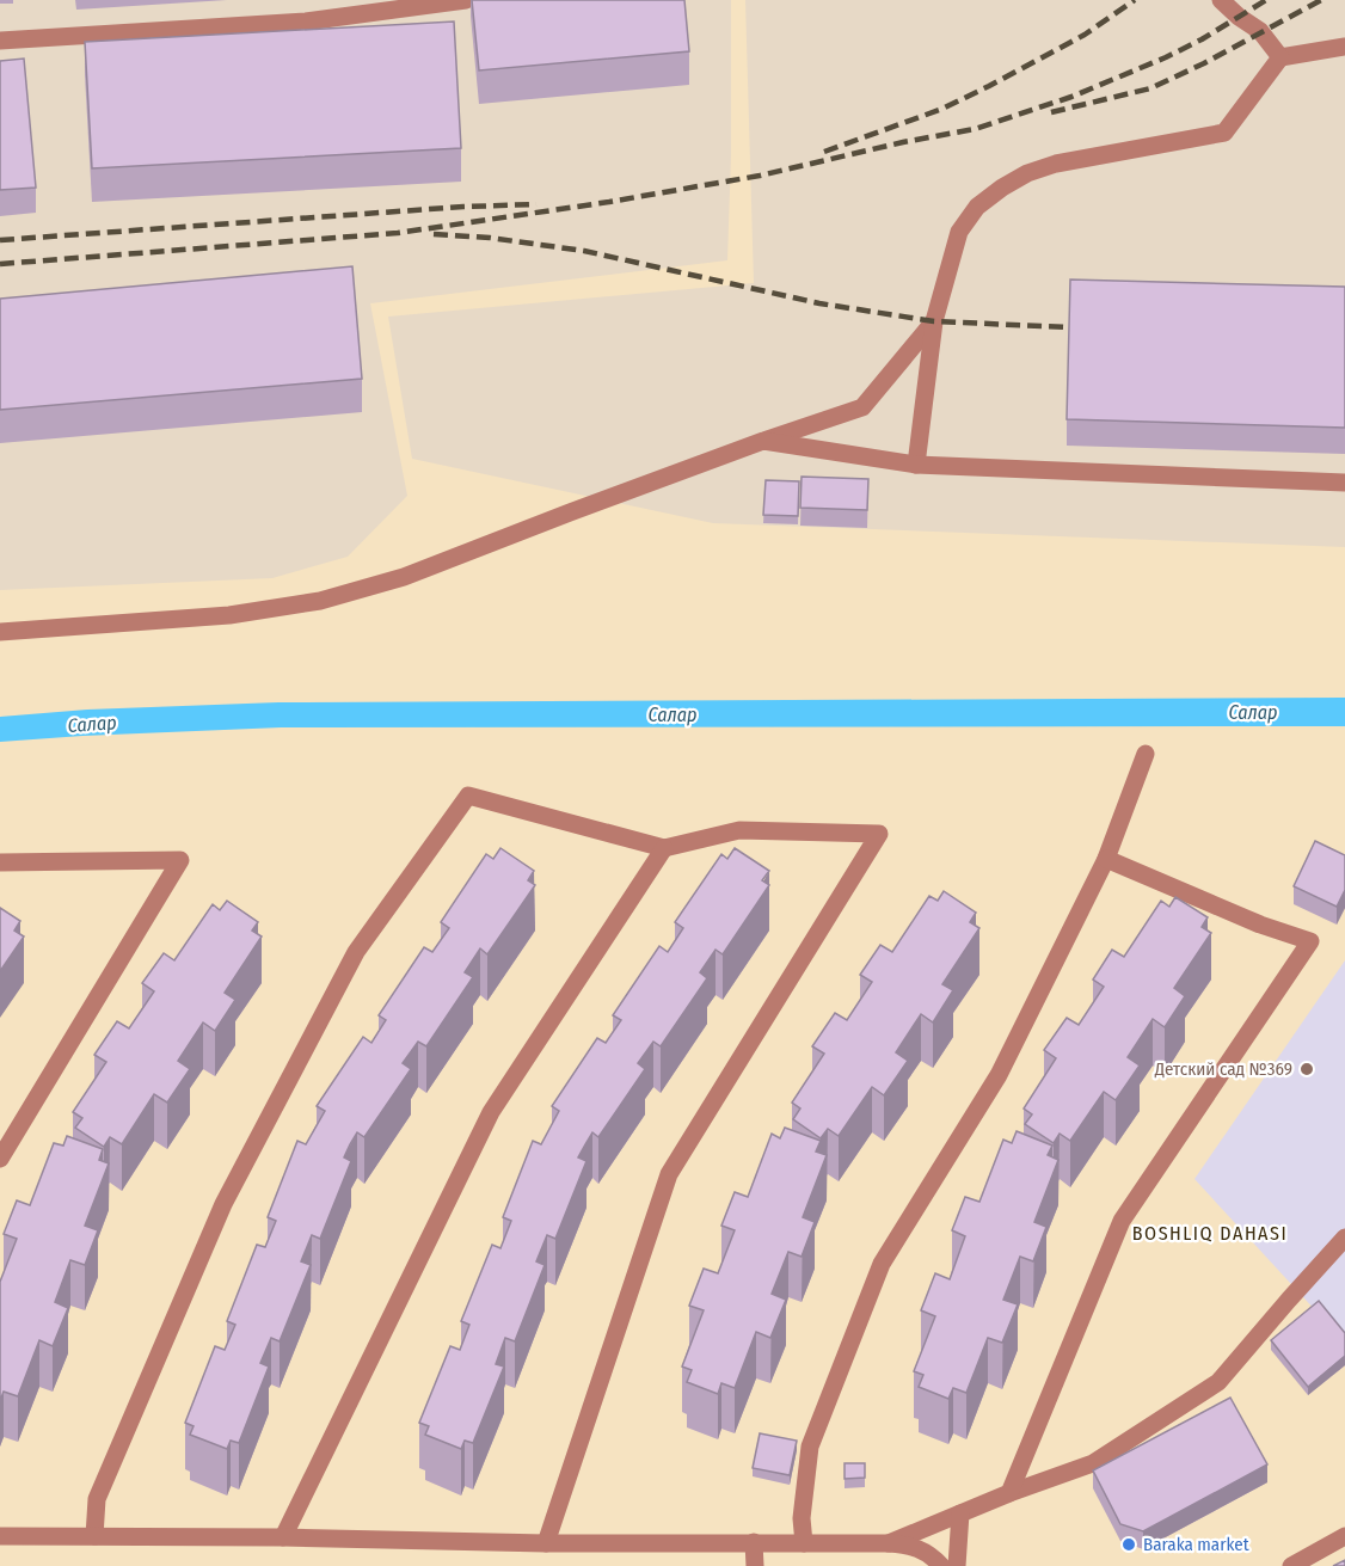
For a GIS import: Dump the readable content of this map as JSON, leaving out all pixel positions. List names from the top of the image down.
{
  "districts": ["BOSHLIQ DAHASI"],
  "water": ["Салар"],
  "places": ["Детский сад №369", "Baraka market"]
}
